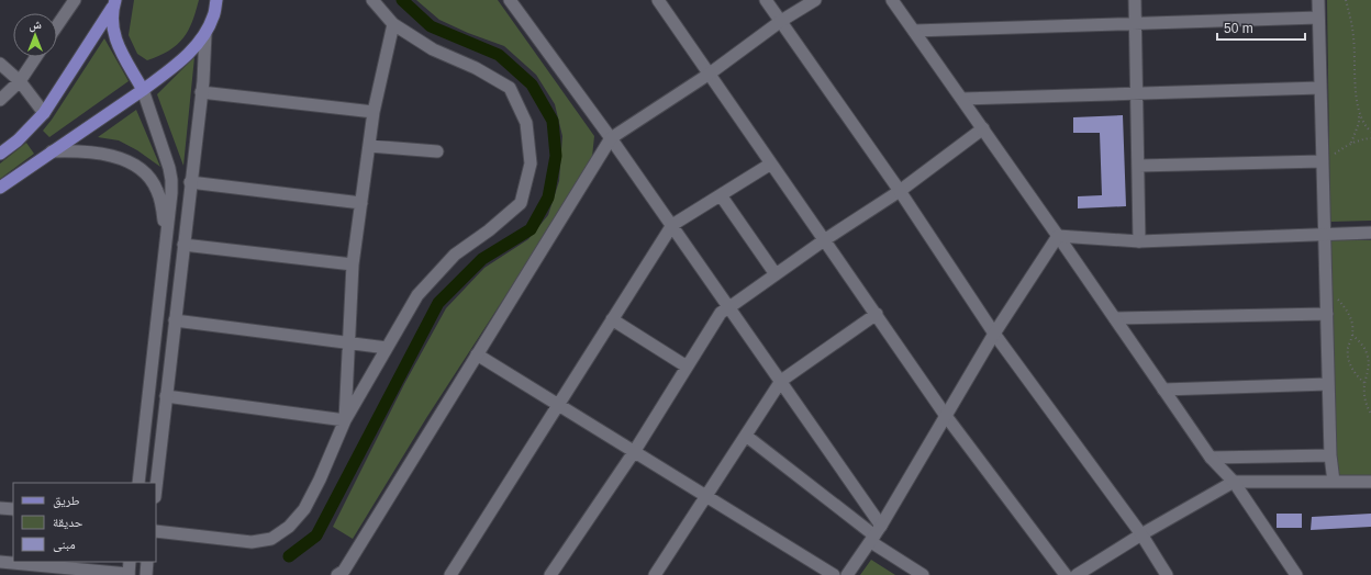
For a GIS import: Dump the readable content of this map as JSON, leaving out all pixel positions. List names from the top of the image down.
{
  "legend": ["طريق", "حديقة", "مبنى"],
  "scale_bar": "50 m",
  "north": "top"
}
